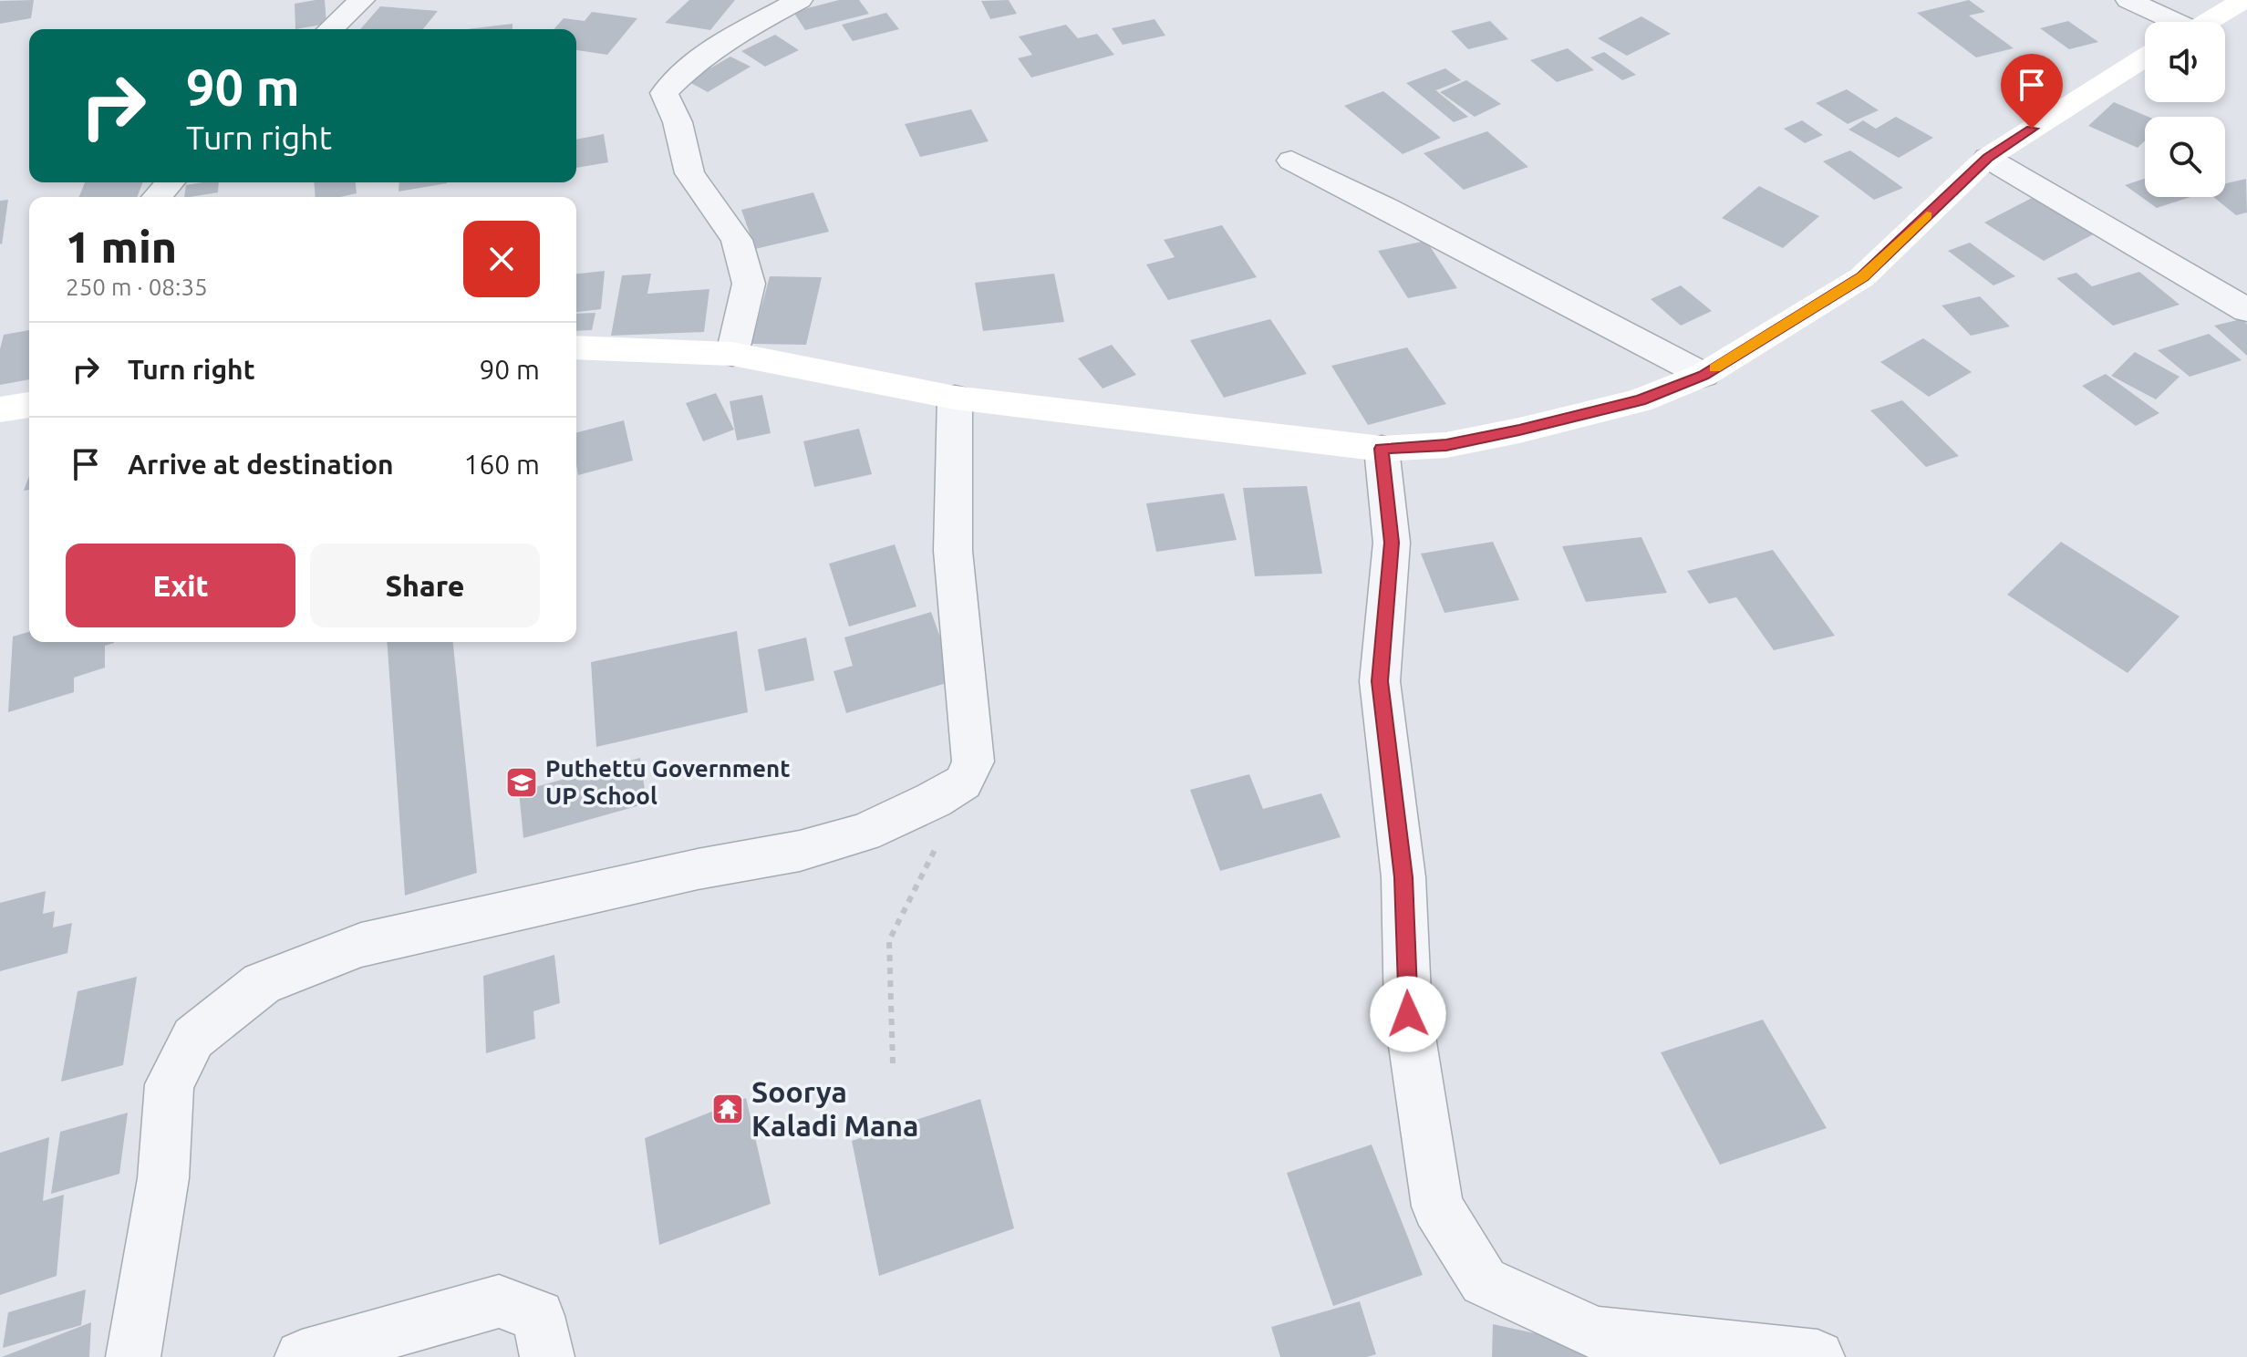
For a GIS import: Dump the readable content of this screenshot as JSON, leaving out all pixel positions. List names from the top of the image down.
{
  "places": {
    "school or university": ["Puthettu Government UP School"],
    "temple": ["Soorya Kaladi Mana"]
  },
  "page": {
    "turn": ["90 m", "Turn right"],
    "heading": ["1 min", "250 m · 08:35"],
    "list": [
      {
        "name": "Turn right",
        "value": "90 m"
      },
      {
        "name": "Arrive at destination",
        "value": "160 m"
      }
    ],
    "buttons": ["Exit", "Share"]
  }
}
